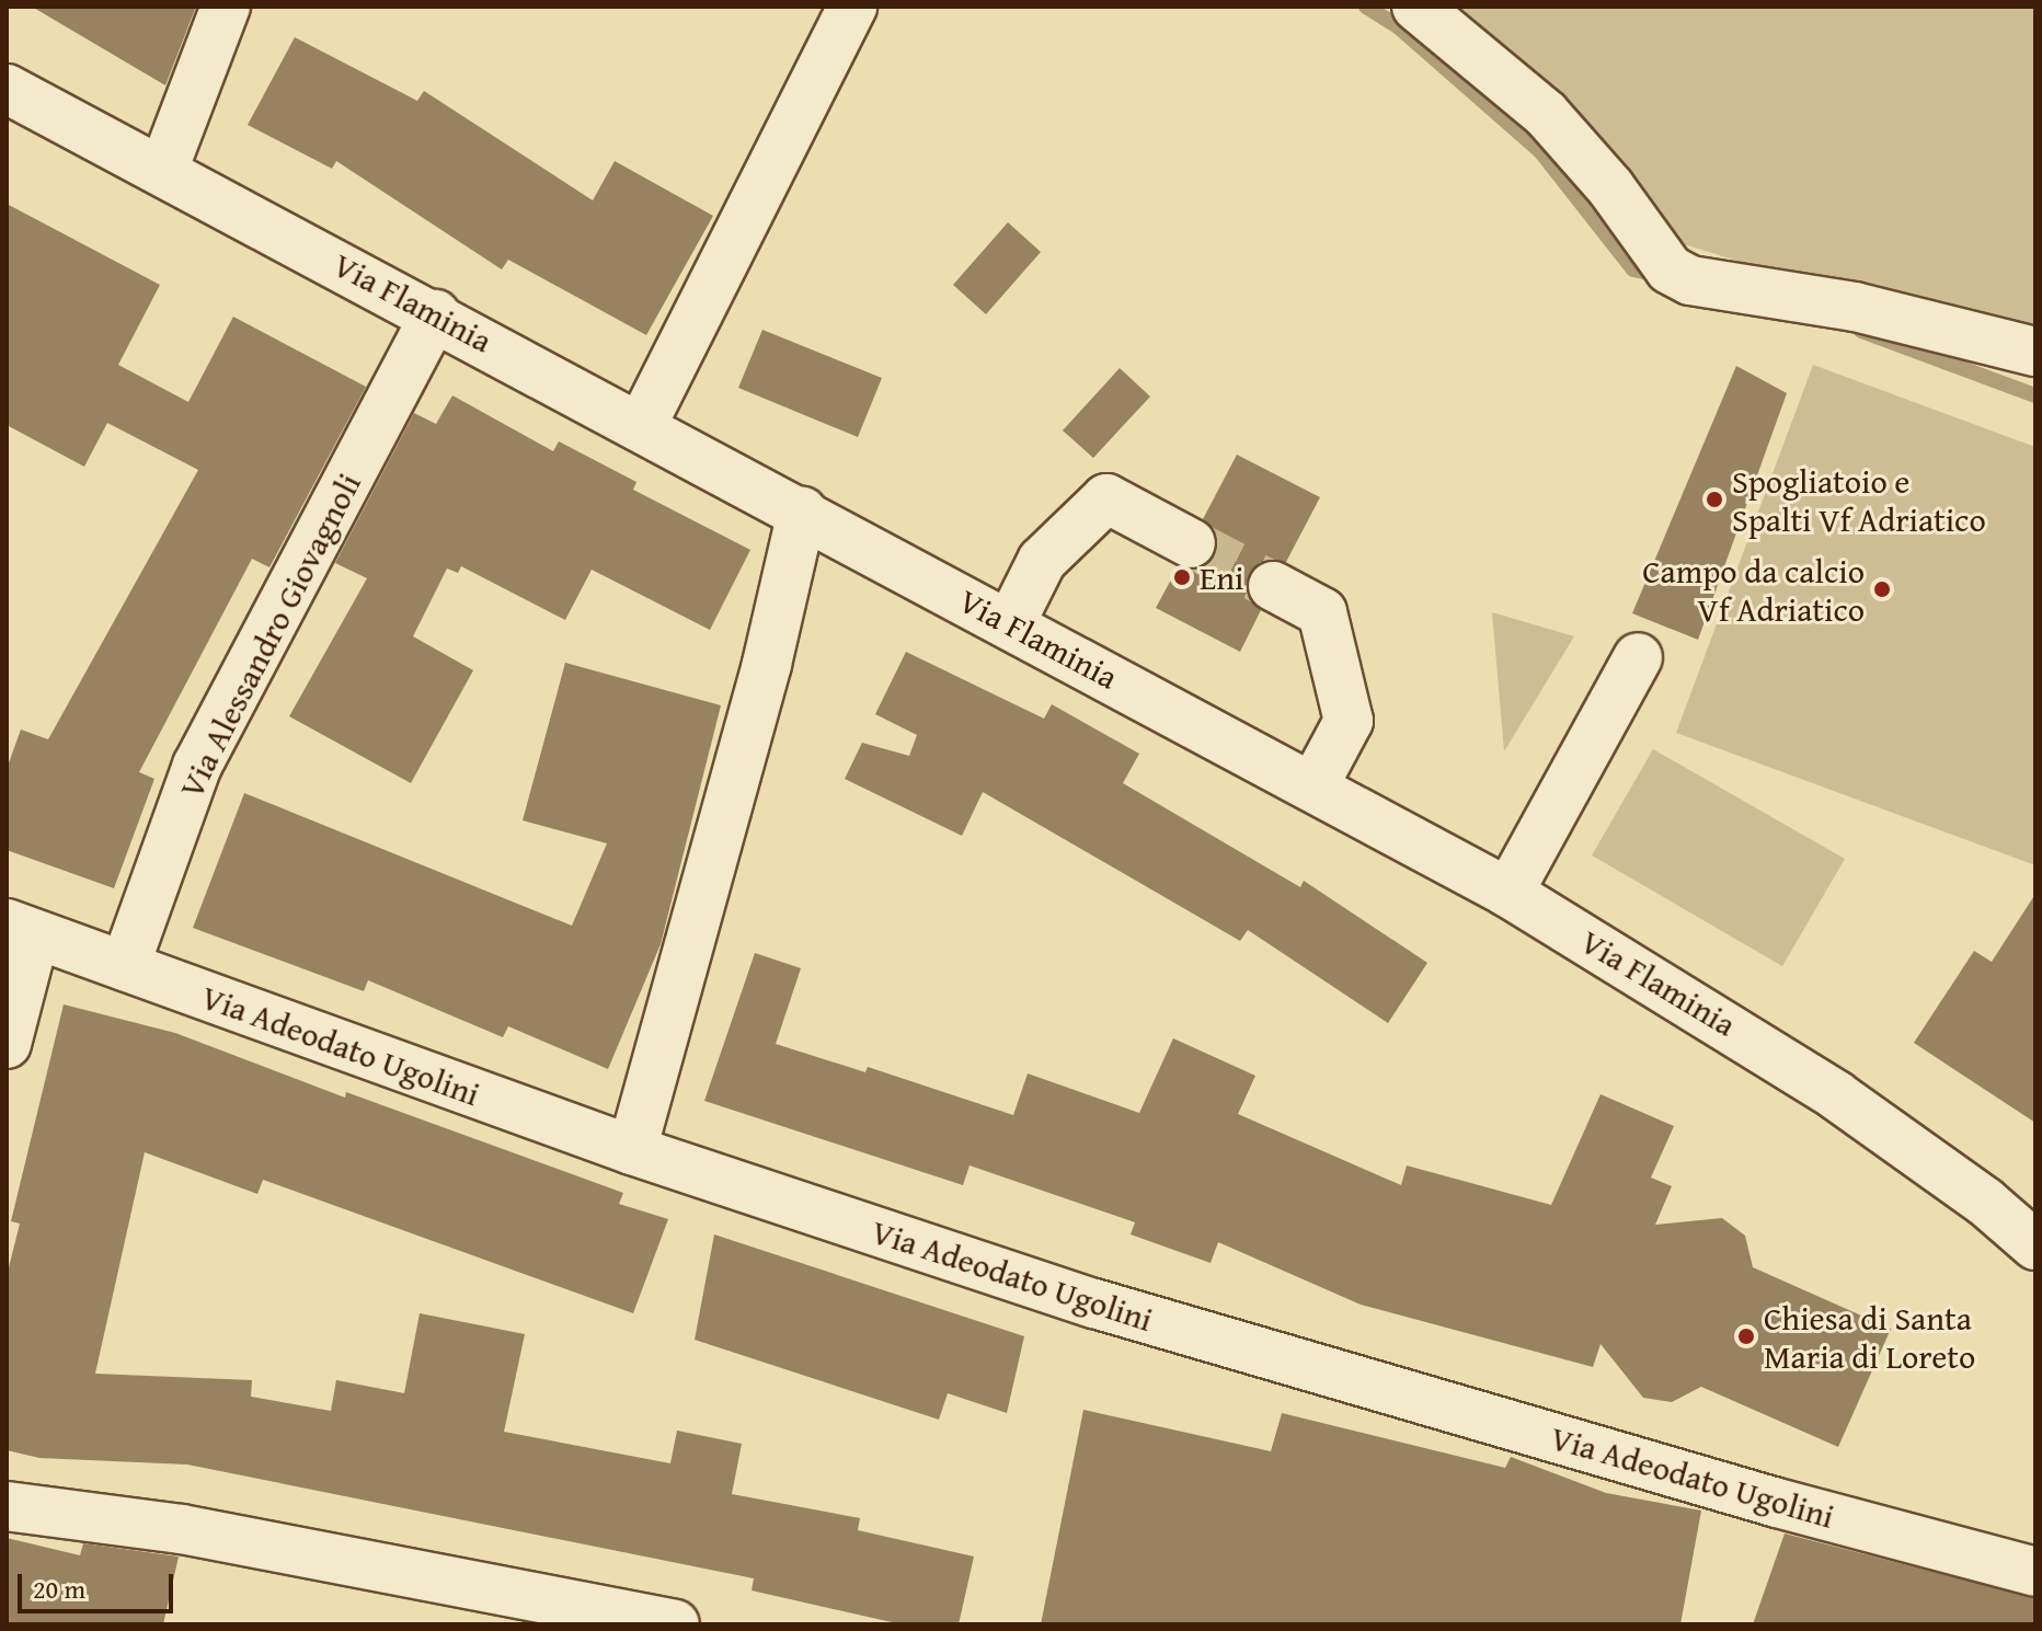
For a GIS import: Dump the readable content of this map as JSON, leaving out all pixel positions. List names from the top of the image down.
{
  "streets": {
    "street": ["Via Flaminia", "Via Alessandro Giovagnoli", "Via Adeodato Ugolini"]
  },
  "crossings": [
    ["Via Flaminia", "Via Alessandro Giovagnoli"],
    ["Via Alessandro Giovagnoli", "Via Adeodato Ugolini"]
  ],
  "places": [
    "Spogliatoio e Spalti Vf Adriatico",
    "Eni",
    "Campo da calcio Vf Adriatico",
    "Chiesa di Santa Maria di Loreto"
  ],
  "scale_bar": "20 m"
}
